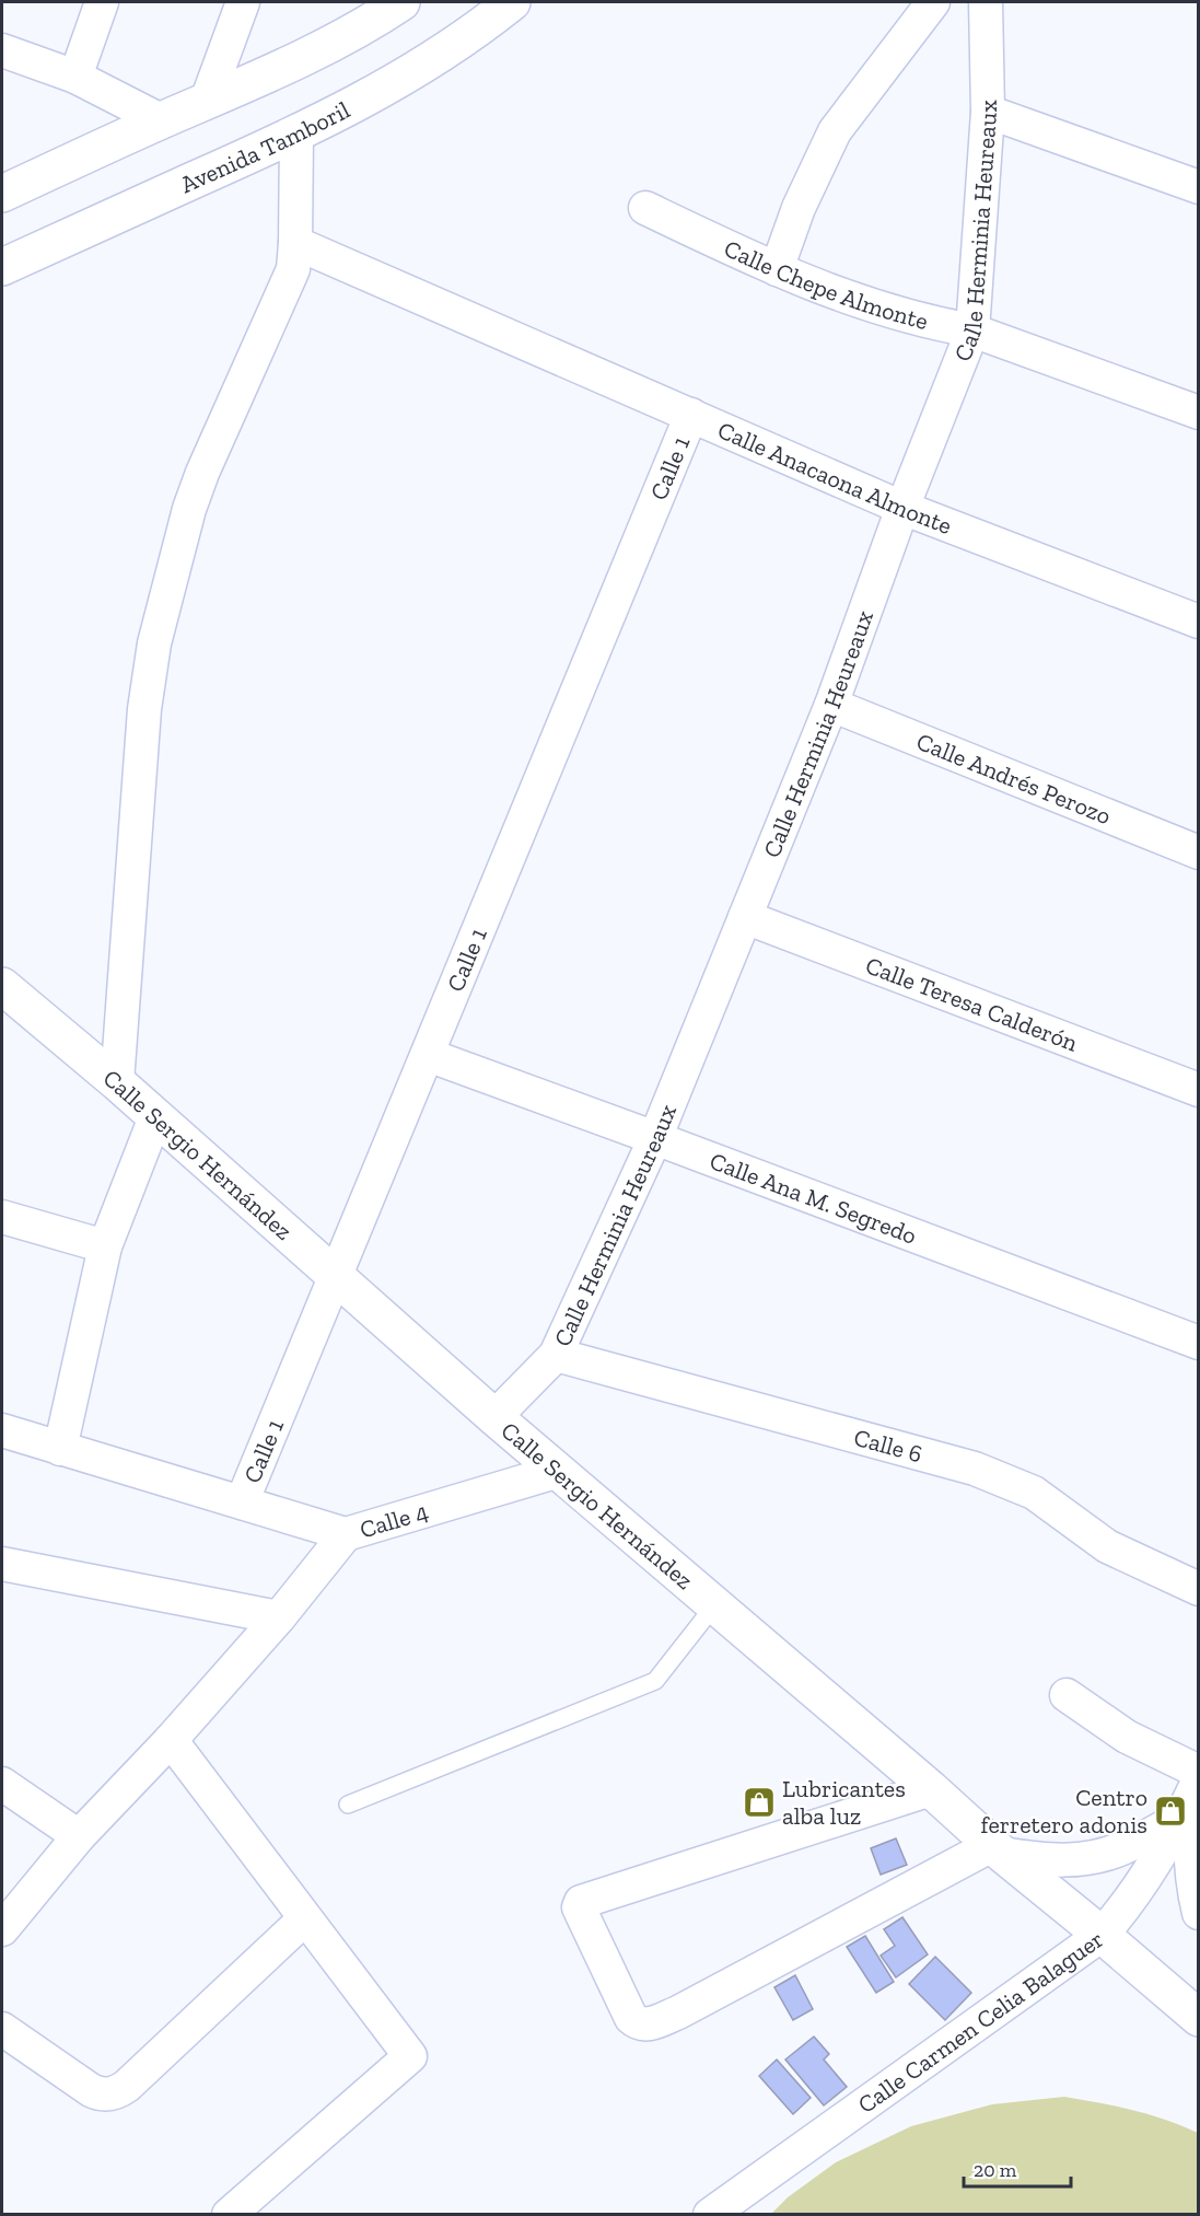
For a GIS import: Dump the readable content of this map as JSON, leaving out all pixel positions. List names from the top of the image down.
{
  "streets": {
    "street": [
      "Avenida Tamboril",
      "Calle Herminia Heureaux",
      "Calle Chepe Almonte",
      "Calle 1",
      "Calle Anacaona Almonte",
      "Calle Andrés Perozo",
      "Calle Teresa Calderón",
      "Calle Sergio Hernández",
      "Calle Ana M. Segredo",
      "Calle 6",
      "Calle 4",
      "Calle Carmen Celia Balaguer"
    ]
  },
  "crossings": [
    ["Calle Herminia Heureaux", "Calle Chepe Almonte"],
    ["Calle Herminia Heureaux", "Calle Anacaona Almonte"],
    ["Calle Herminia Heureaux", "Calle Andrés Perozo"],
    ["Calle Herminia Heureaux", "Calle Teresa Calderón"],
    ["Calle Herminia Heureaux", "Calle Sergio Hernández"],
    ["Calle Herminia Heureaux", "Calle Ana M. Segredo"],
    ["Calle Herminia Heureaux", "Calle 6"],
    ["Calle 1", "Calle Anacaona Almonte"],
    ["Calle 1", "Calle Sergio Hernández"],
    ["Calle 1", "Calle Ana M. Segredo"],
    ["Calle 1", "Calle 4"],
    ["Calle Sergio Hernández", "Calle 4"],
    ["Calle Sergio Hernández", "Calle Carmen Celia Balaguer"]
  ],
  "places": {
    "shop": ["Lubricantes alba luz", "Centro ferretero adonis"]
  },
  "scale_bar": "20 m"
}
